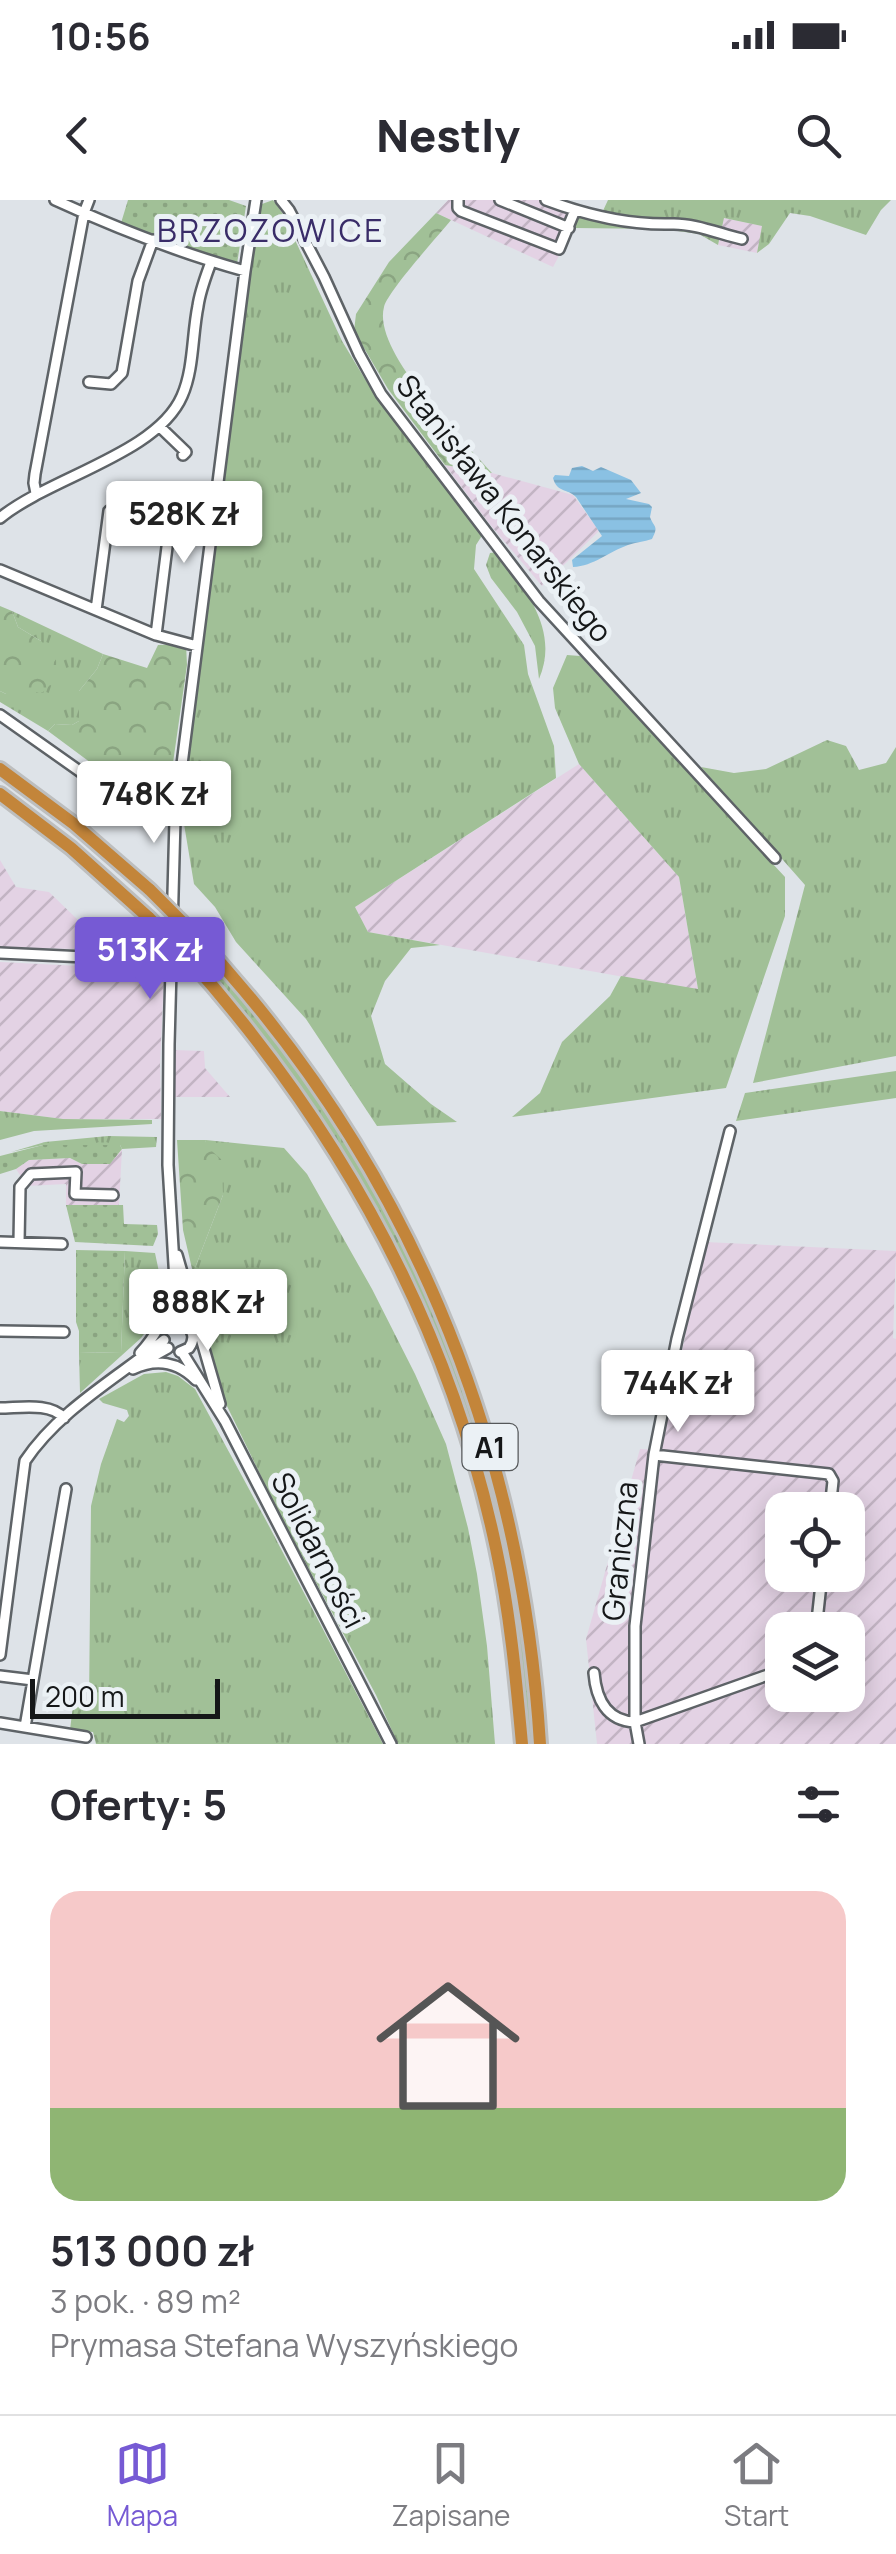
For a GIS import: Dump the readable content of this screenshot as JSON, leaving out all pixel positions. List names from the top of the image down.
{
  "streets": {
    "highway": ["A1"],
    "street": ["Stanisława Konarskiego", "Solidarności", "Graniczna"]
  },
  "districts": ["BRZOZOWICE"],
  "scale_bar": "200 m",
  "page": {
    "status": "10:56",
    "header": "Nestly",
    "price": [
      "528K zł",
      "748K zł",
      "513K zł",
      "888K zł",
      "744K zł"
    ],
    "scale": "200 m",
    "heading": "Oferty: 5",
    "list": [
      {
        "name": "513 000 zł",
        "note": "3 pok. · 89 m² · Prymasa Stefana Wyszyńskiego"
      }
    ],
    "tabs": ["Mapa", "Zapisane", "Start"]
  }
}
